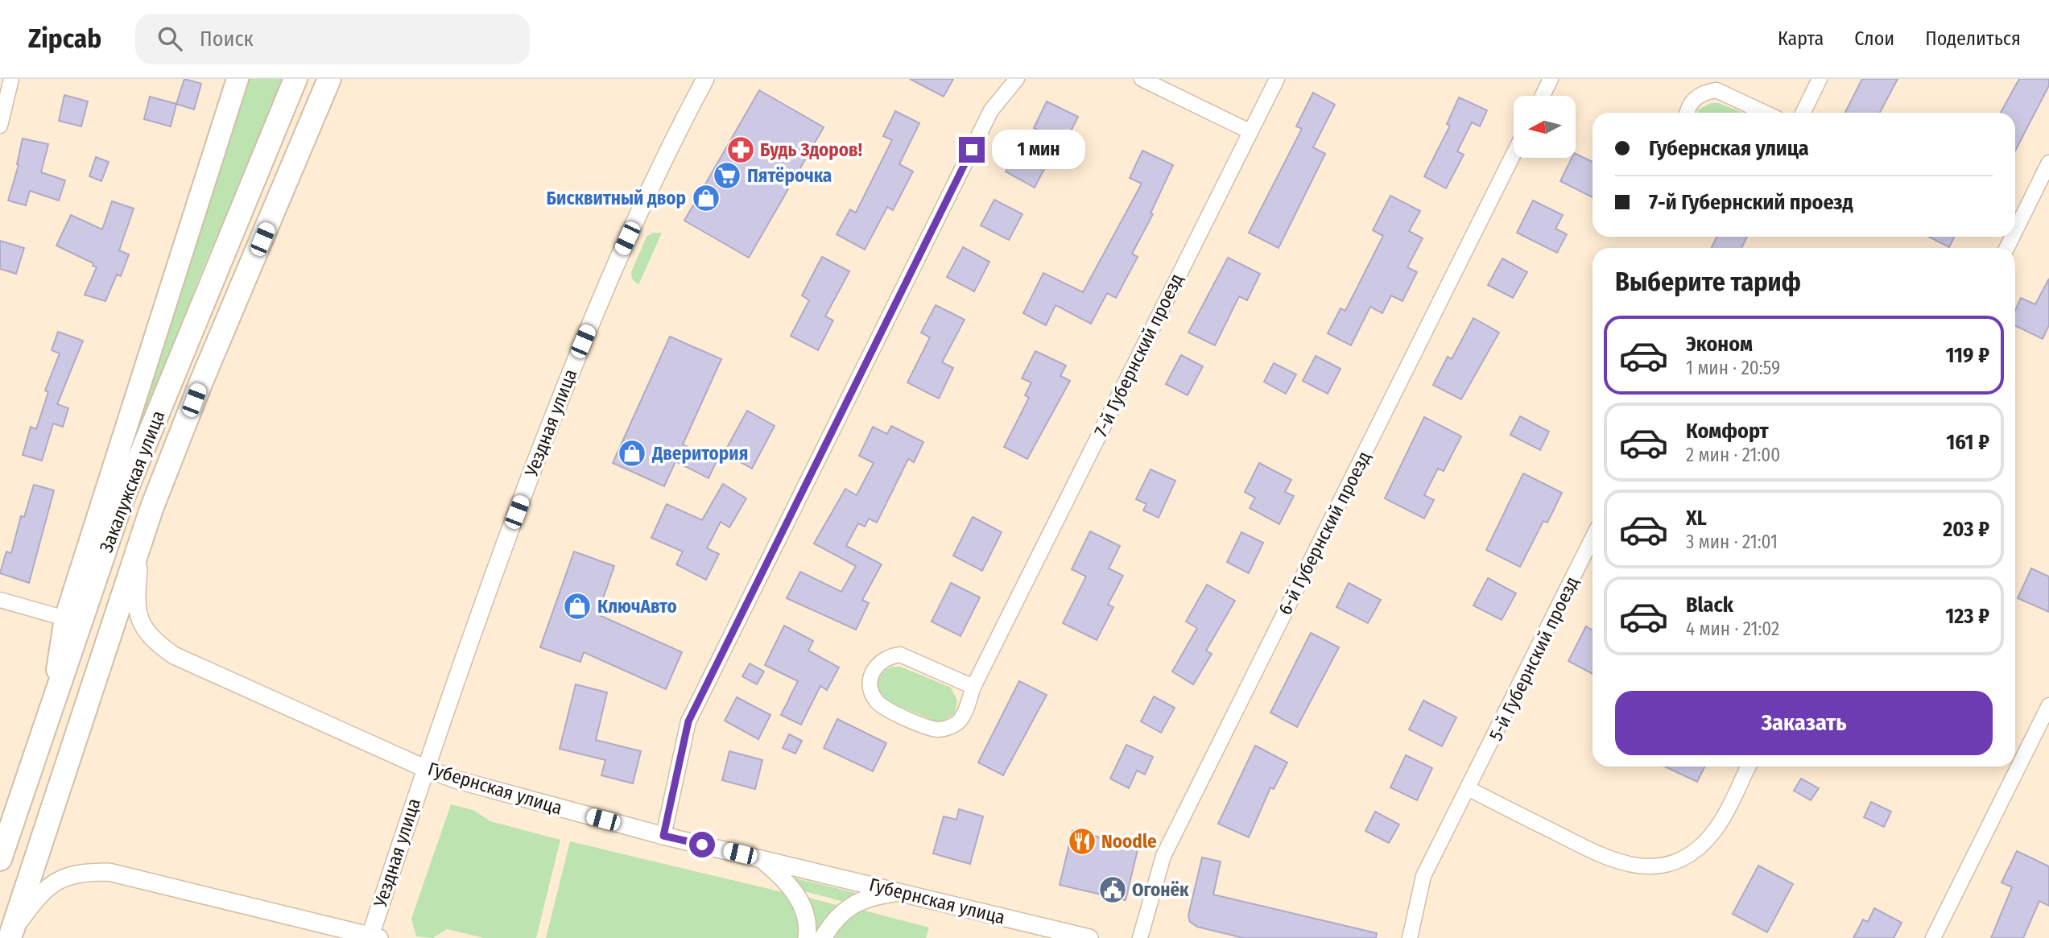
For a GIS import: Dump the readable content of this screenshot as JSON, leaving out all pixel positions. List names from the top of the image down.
{
  "streets": {
    "highway": ["Закалужская улица"],
    "street": [
      "7-й Губернский проезд",
      "Уездная улица",
      "6-й Губернский проезд",
      "5-й Губернский проезд",
      "Губернская улица"
    ]
  },
  "crossings": [
    ["Уездная улица", "Губернская улица"]
  ],
  "places": {
    "pharmacy": ["Будь Здоров!"],
    "supermarket": ["Пятёрочка"],
    "shop": ["Бисквитный двор", "Дверитория", "КлючАвто"],
    "restaurant": ["Noodle"],
    "public building": ["Огонёк"]
  },
  "north": "left",
  "page": {
    "header": "Zipcab",
    "search": "Поиск",
    "nav": ["Карта", "Слои", "Поделиться"],
    "banner": ["Губернская улица", "7-й Губернский проезд"],
    "bubble": "1 мин",
    "heading": "Выберите тариф",
    "list": [
      {
        "name": "Эконом",
        "note": "1 мин · 20:59",
        "value": "119 ₽"
      },
      {
        "name": "Комфорт",
        "note": "2 мин · 21:00",
        "value": "161 ₽"
      },
      {
        "name": "XL",
        "note": "3 мин · 21:01",
        "value": "203 ₽"
      },
      {
        "name": "Black",
        "note": "4 мин · 21:02",
        "value": "123 ₽"
      }
    ],
    "buttons": "Заказать"
  }
}
